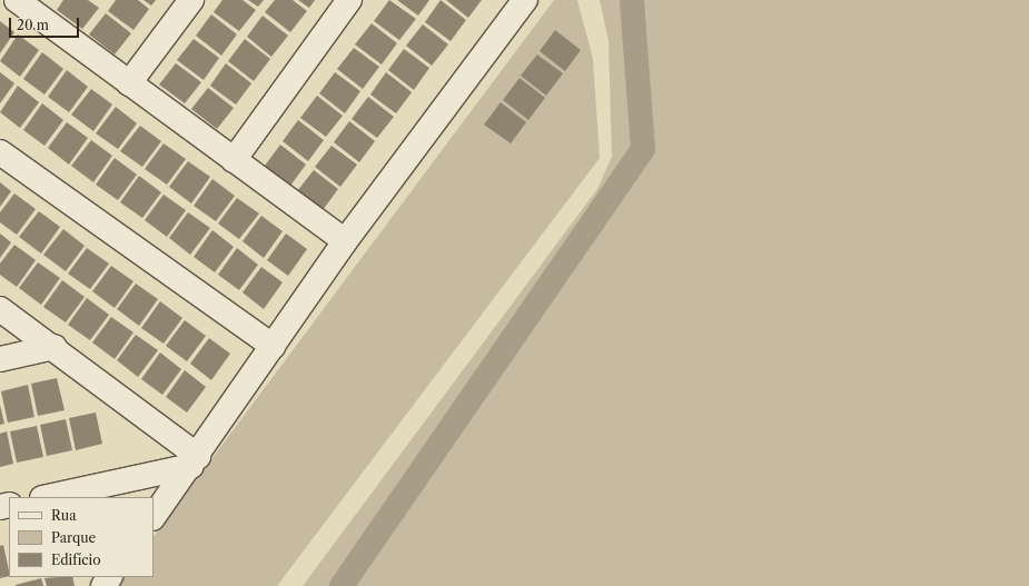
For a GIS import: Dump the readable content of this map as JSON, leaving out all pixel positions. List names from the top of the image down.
{
  "legend": ["Rua", "Parque", "Edifício"],
  "scale_bar": "20 m"
}
